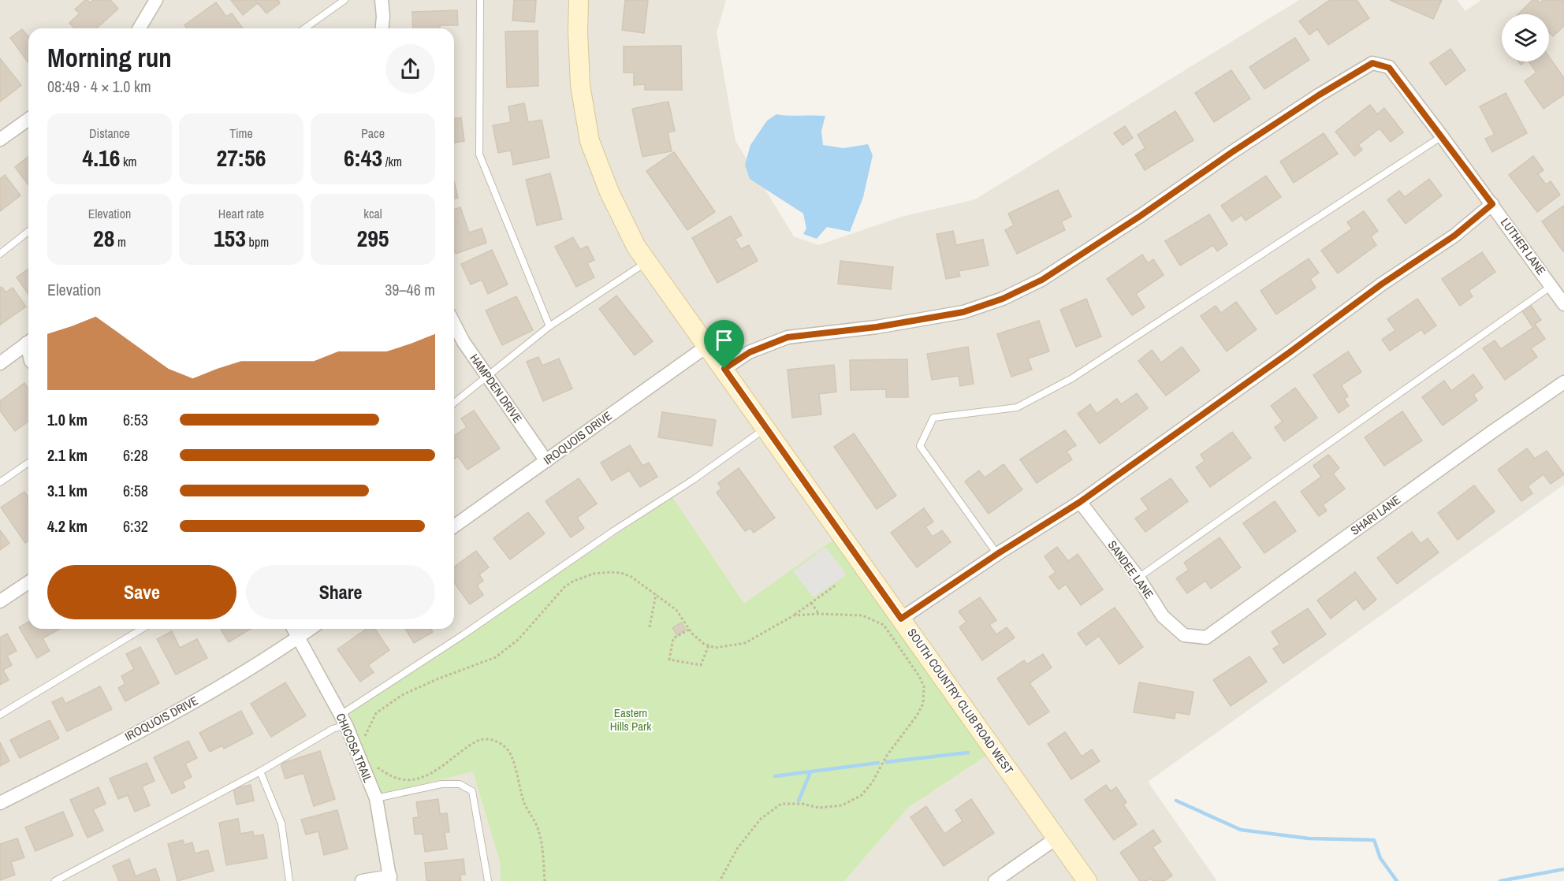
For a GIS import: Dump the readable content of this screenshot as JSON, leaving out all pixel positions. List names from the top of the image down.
{
  "streets": {
    "street": [
      "LUTHER LANE",
      "HAMPDEN DRIVE",
      "IROQUOIS DRIVE",
      "SHARI LANE",
      "SANDEE LANE",
      "SOUTH COUNTRY CLUB ROAD WEST",
      "CHICOSA TRAIL"
    ]
  },
  "crossings": [
    ["LUTHER LANE", "SOUTH COUNTRY CLUB ROAD WEST"],
    ["HAMPDEN DRIVE", "IROQUOIS DRIVE"],
    ["IROQUOIS DRIVE", "SOUTH COUNTRY CLUB ROAD WEST"],
    ["IROQUOIS DRIVE", "CHICOSA TRAIL"],
    ["SHARI LANE", "SANDEE LANE"]
  ],
  "parks": ["Eastern Hills Park"],
  "page": {
    "heading": ["Morning run", "08:49 · 4 × 1.0 km"],
    "stats": [
      ["Distance", "4.16 km"],
      ["Time", "27:56"],
      ["Pace", "6:43 /km"],
      ["Elevation", "28 m"],
      ["Heart rate", "153 bpm"],
      ["kcal", "295"]
    ],
    "chart": ["Elevation", "39–46 m"],
    "list": [
      {
        "name": "1.0 km",
        "note": "6:53"
      },
      {
        "name": "2.1 km",
        "note": "6:28"
      },
      {
        "name": "3.1 km",
        "note": "6:58"
      },
      {
        "name": "4.2 km",
        "note": "6:32"
      }
    ],
    "buttons": ["Save", "Share"]
  }
}
